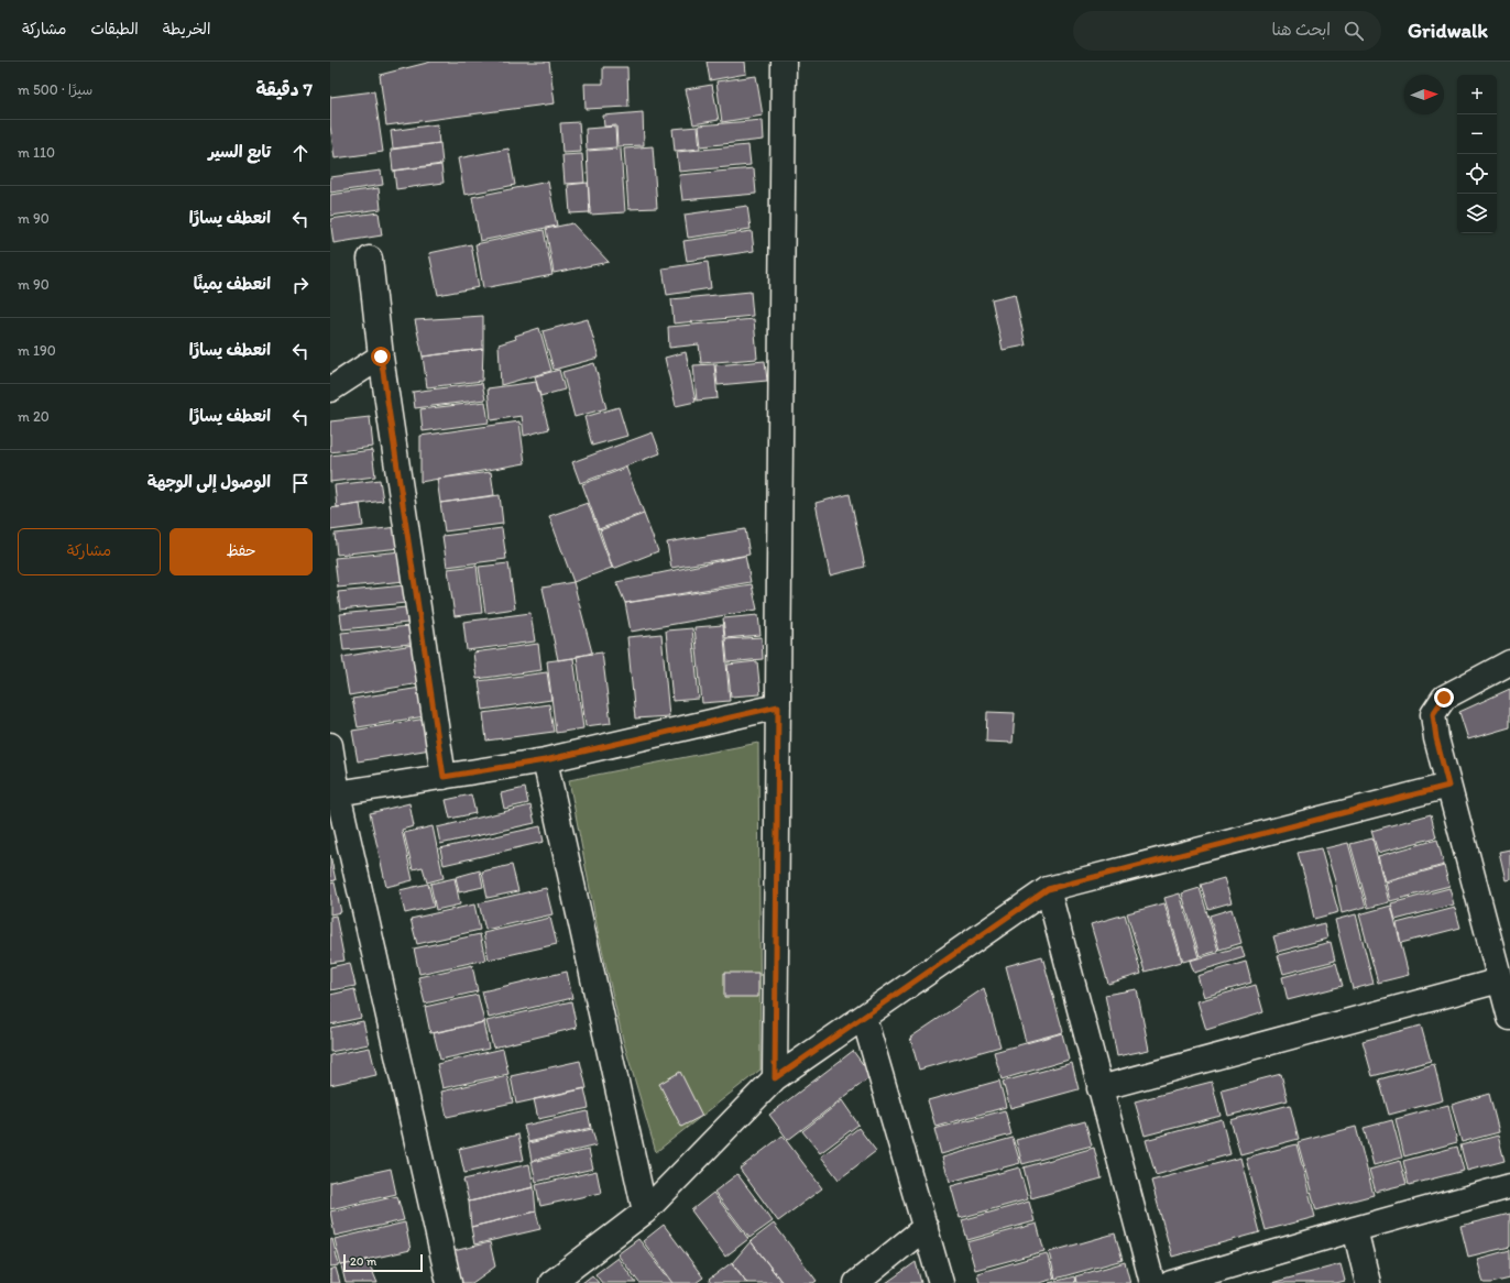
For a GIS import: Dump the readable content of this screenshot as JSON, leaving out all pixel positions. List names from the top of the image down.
{
  "scale_bar": "20 m",
  "north": "right",
  "page": {
    "header": "Gridwalk",
    "search": "ابحث هنا",
    "nav": ["الخريطة", "الطبقات", "مشاركة"],
    "heading": ["7 دقيقة", "سيرًا · 500 m"],
    "map_buttons": ["+", "−"],
    "list": [
      ["تابع السير", "110 m"],
      ["انعطف يسارًا", "90 m"],
      ["انعطف يمينًا", "90 m"],
      ["انعطف يسارًا", "190 m"],
      ["انعطف يسارًا", "20 m"],
      "الوصول إلى الوجهة"
    ],
    "buttons": ["حفظ", "مشاركة"],
    "scale": "20 m"
  }
}
